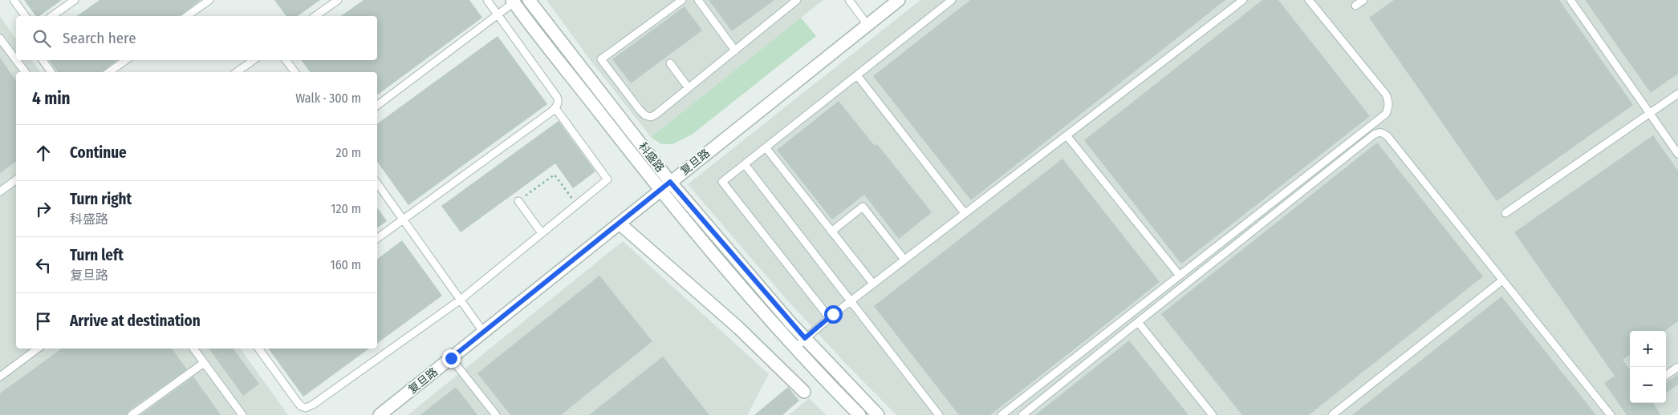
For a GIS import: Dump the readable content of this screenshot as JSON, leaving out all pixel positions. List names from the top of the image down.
{
  "streets": {
    "street": ["科盛路", "复旦路"]
  },
  "crossings": [
    ["科盛路", "复旦路"]
  ],
  "page": {
    "search": "Search here",
    "heading": ["4 min", "Walk · 300 m"],
    "list": [
      ["Continue", "20 m"],
      ["Turn right", "科盛路", "120 m"],
      ["Turn left", "复旦路", "160 m"],
      "Arrive at destination"
    ],
    "map_buttons": ["+", "−"]
  }
}
